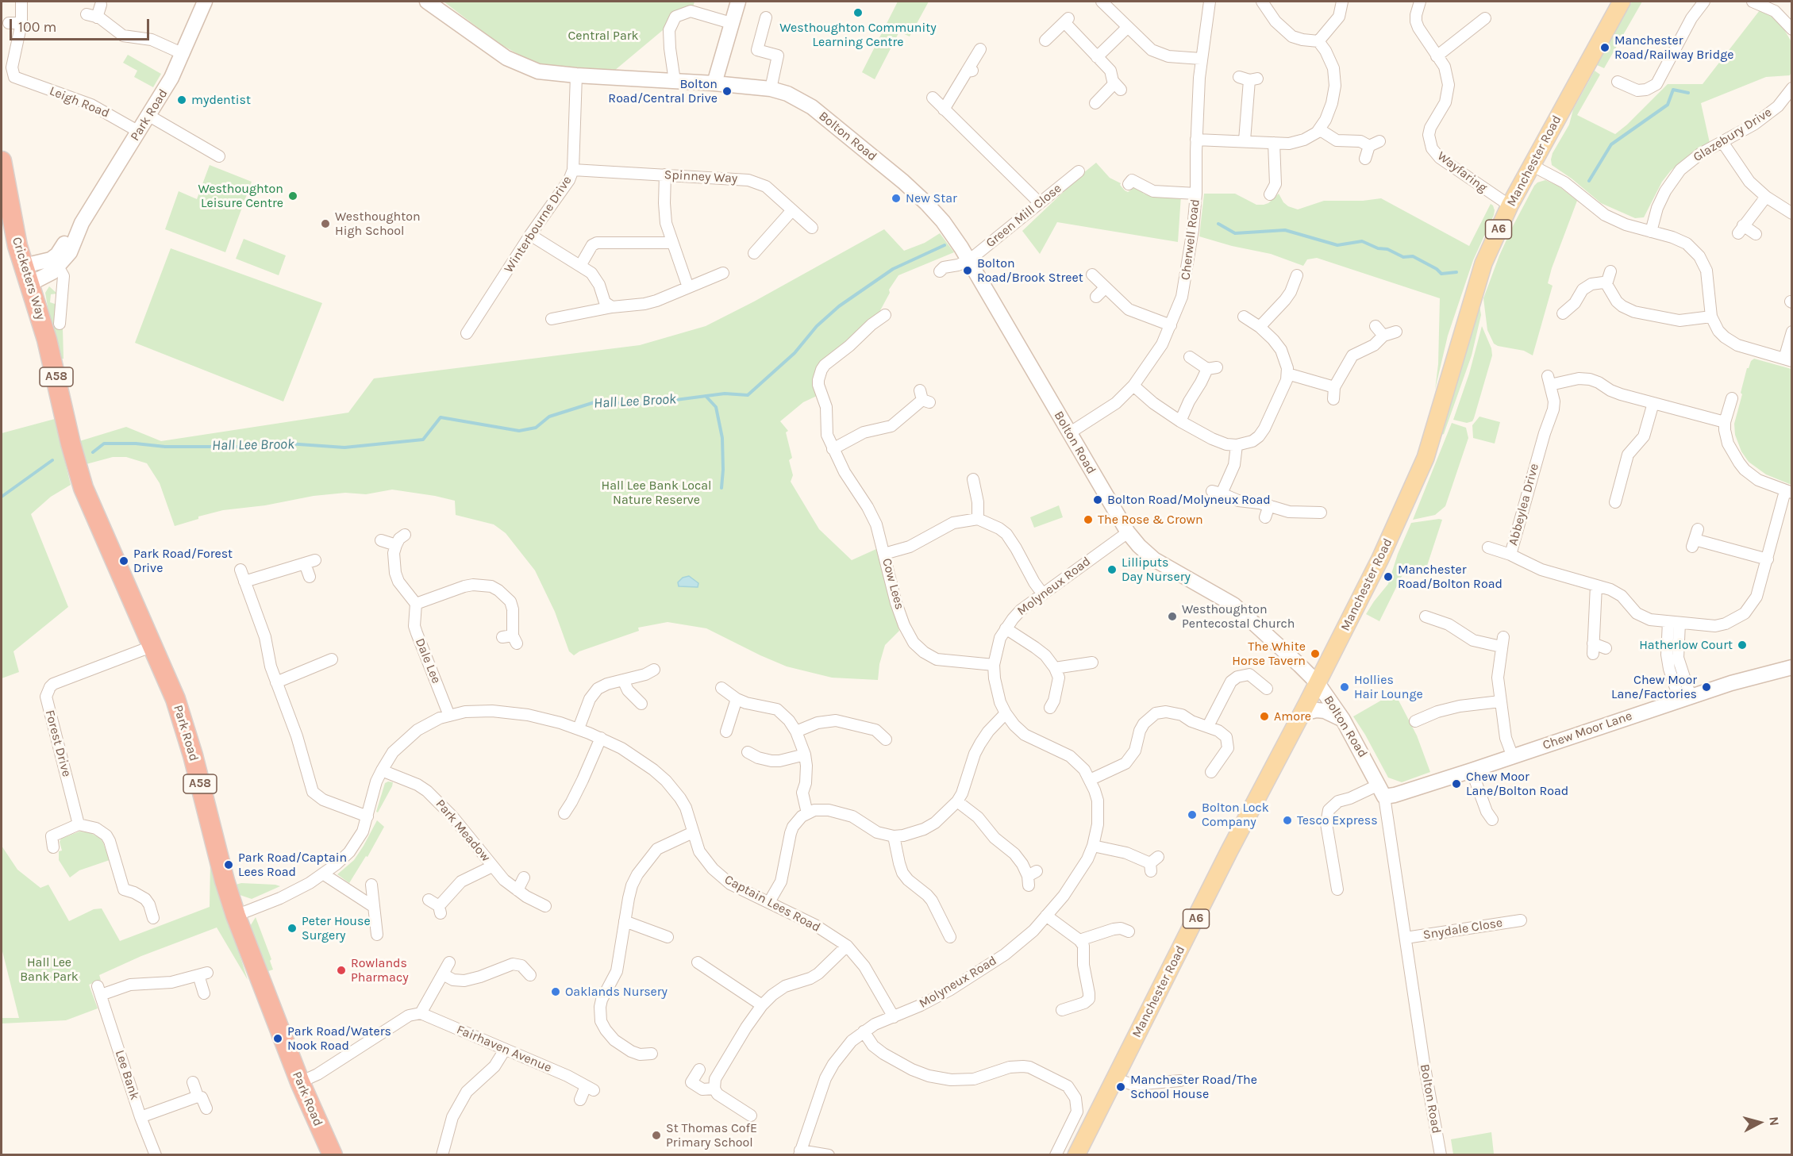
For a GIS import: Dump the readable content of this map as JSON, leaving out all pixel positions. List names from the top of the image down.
{
  "streets": {
    "highway": ["Park Road", "Cricketers Way", "A58"],
    "main road": [
      "Bolton Road",
      "Manchester Road",
      "A6",
      "Chew Moor Lane"
    ],
    "street": [
      "Leigh Road",
      "Glazebury Drive",
      "Wayfaring",
      "Spinney Way",
      "Green Mill Close",
      "Winterbourne Drive",
      "Cherwell Road",
      "Abbeylea Drive",
      "Cow Lees",
      "Molyneux Road",
      "Dale Lee",
      "Forest Drive",
      "Park Meadow",
      "Captain Lees Road",
      "Snydale Close",
      "Fairhaven Avenue",
      "Lee Bank"
    ]
  },
  "crossings": [
    ["Leigh Road", "Park Road"],
    ["Park Road", "Cricketers Way"],
    ["Park Road", "Forest Drive"],
    ["Park Road", "Captain Lees Road"],
    ["Bolton Road", "Manchester Road"],
    ["Bolton Road", "Green Mill Close"],
    ["Bolton Road", "Winterbourne Drive"],
    ["Bolton Road", "Cherwell Road"],
    ["Bolton Road", "Molyneux Road"],
    ["Bolton Road", "Chew Moor Lane"],
    ["Bolton Road", "Snydale Close"],
    ["Manchester Road", "Wayfaring"],
    ["Spinney Way", "Winterbourne Drive"],
    ["Cow Lees", "Molyneux Road"],
    ["Molyneux Road", "Captain Lees Road"],
    ["Dale Lee", "Captain Lees Road"],
    ["Park Meadow", "Captain Lees Road"]
  ],
  "water": ["Hall Lee Brook"],
  "parks": ["Central Park", "Hall Lee Bank Local Nature Reserve", "Hall Lee Bank Park"],
  "places": [
    "Westhoughton Community Learning Centre",
    "Manchester Road/Railway Bridge",
    "Bolton Road/Central Drive",
    "mydentist",
    "Westhoughton Leisure Centre",
    "New Star",
    "Westhoughton High School",
    "Bolton Road/Brook Street",
    "Bolton Road/Molyneux Road",
    "The Rose & Crown",
    "Park Road/Forest Drive",
    "Lilliputs Day Nursery",
    "Manchester Road/Bolton Road",
    "Westhoughton Pentecostal Church",
    "Hatherlow Court",
    "The White Horse Tavern",
    "Hollies Hair Lounge",
    "Chew Moor Lane/Factories",
    "Amore",
    "Chew Moor Lane/Bolton Road",
    "Bolton Lock Company",
    "Tesco Express",
    "Park Road/Captain Lees Road",
    "Peter House Surgery",
    "Rowlands Pharmacy",
    "Oaklands Nursery",
    "Park Road/Waters Nook Road",
    "Manchester Road/The School House",
    "St Thomas CofE Primary School"
  ],
  "scale_bar": "100 m",
  "north": "right"
}
